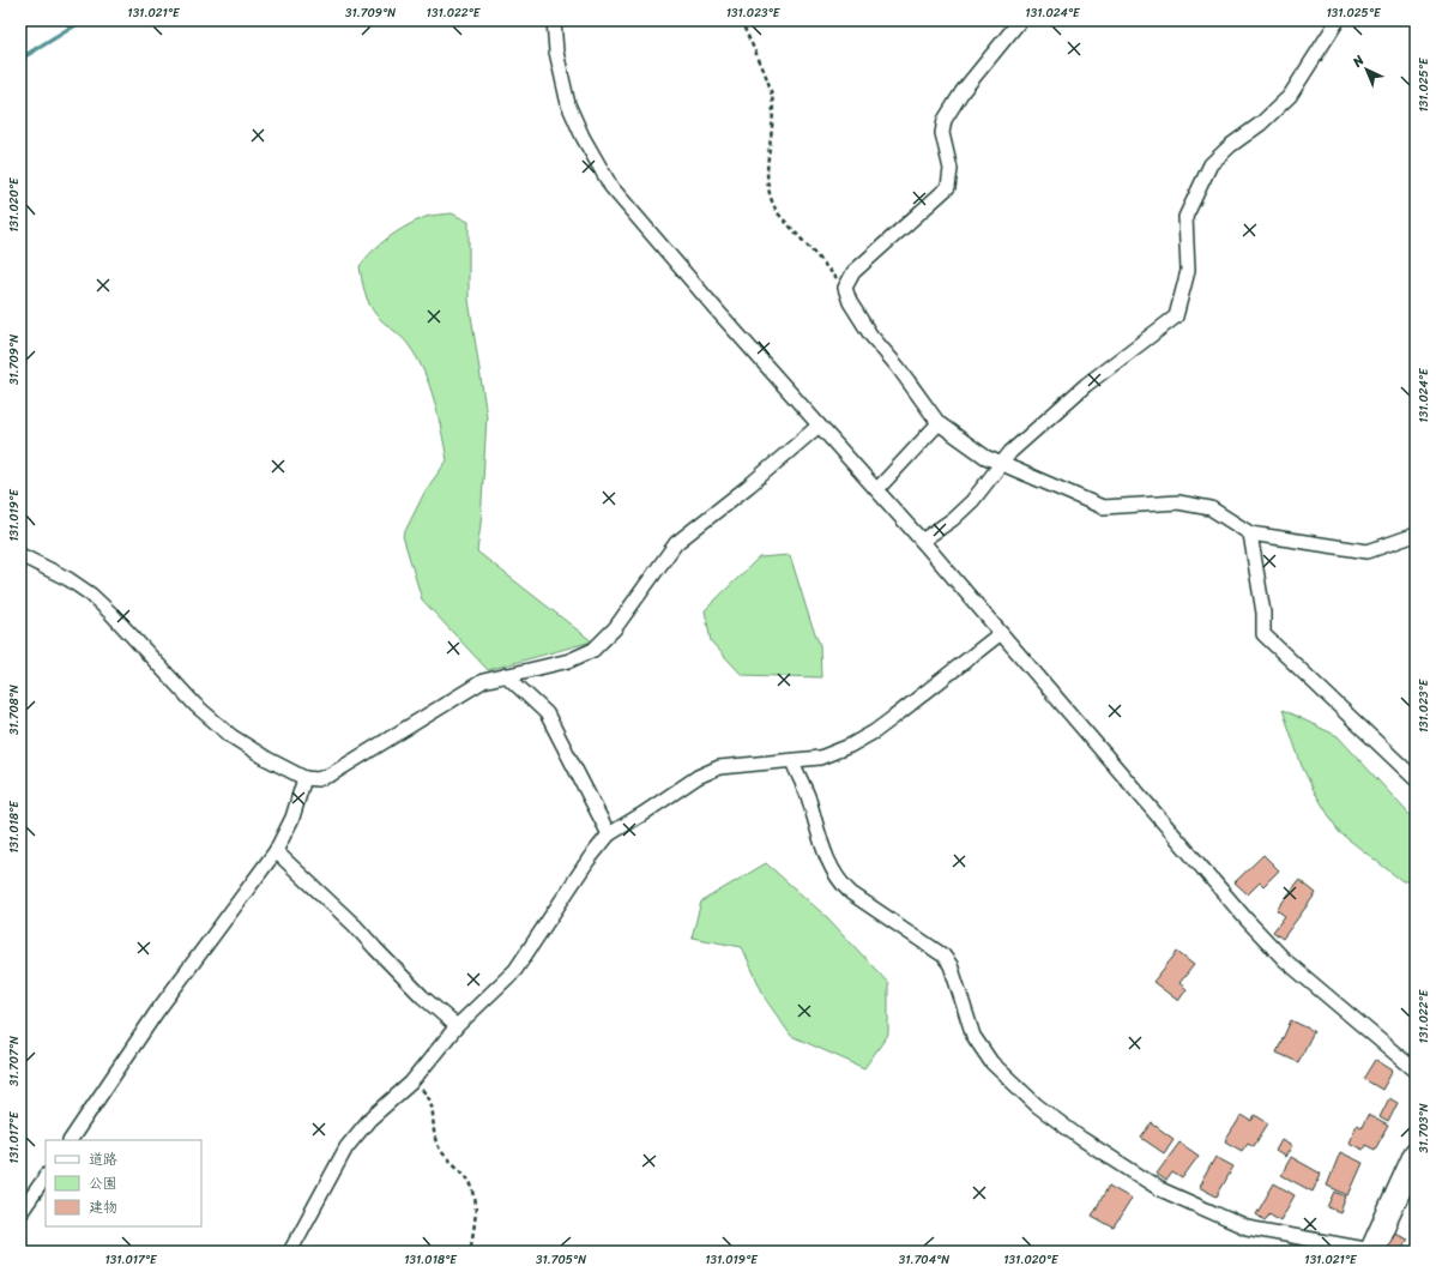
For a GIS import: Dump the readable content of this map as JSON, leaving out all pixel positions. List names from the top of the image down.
{
  "legend": ["道路", "公園", "建物"],
  "north": "top left",
  "coordinates": [
    "131.021°E",
    "31.709°N",
    "131.022°E",
    "131.023°E",
    "131.024°E",
    "131.025°E",
    "131.020°E",
    "131.019°E",
    "31.708°N",
    "131.018°E",
    "31.707°N",
    "31.703°N",
    "131.017°E",
    "31.705°N",
    "31.704°N"
  ]
}
